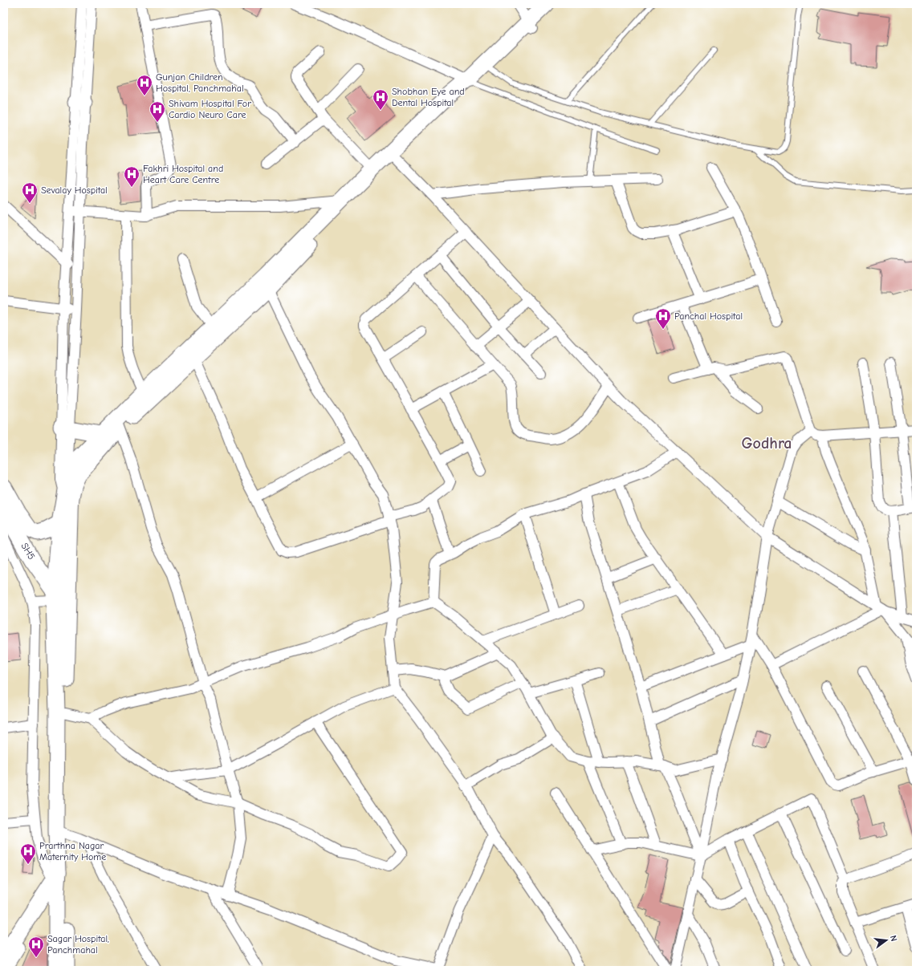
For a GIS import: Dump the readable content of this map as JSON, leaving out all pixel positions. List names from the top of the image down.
{
  "streets": {
    "main road": ["SH5"]
  },
  "districts": ["Godhra"],
  "places": {
    "hospital": [
      "Gunjan Children Hospital, Panchmahal",
      "Shobhan Eye and Dental Hospital",
      "Shivam Hospital For Cardio Neuro Care",
      "Fakhri Hospital and Heart Care Centre",
      "Sevalay Hospital",
      "Panchal Hospital",
      "Prarthna Nagar Maternity Home",
      "Sagar Hospital, Panchmahal"
    ]
  },
  "north": "right"
}
